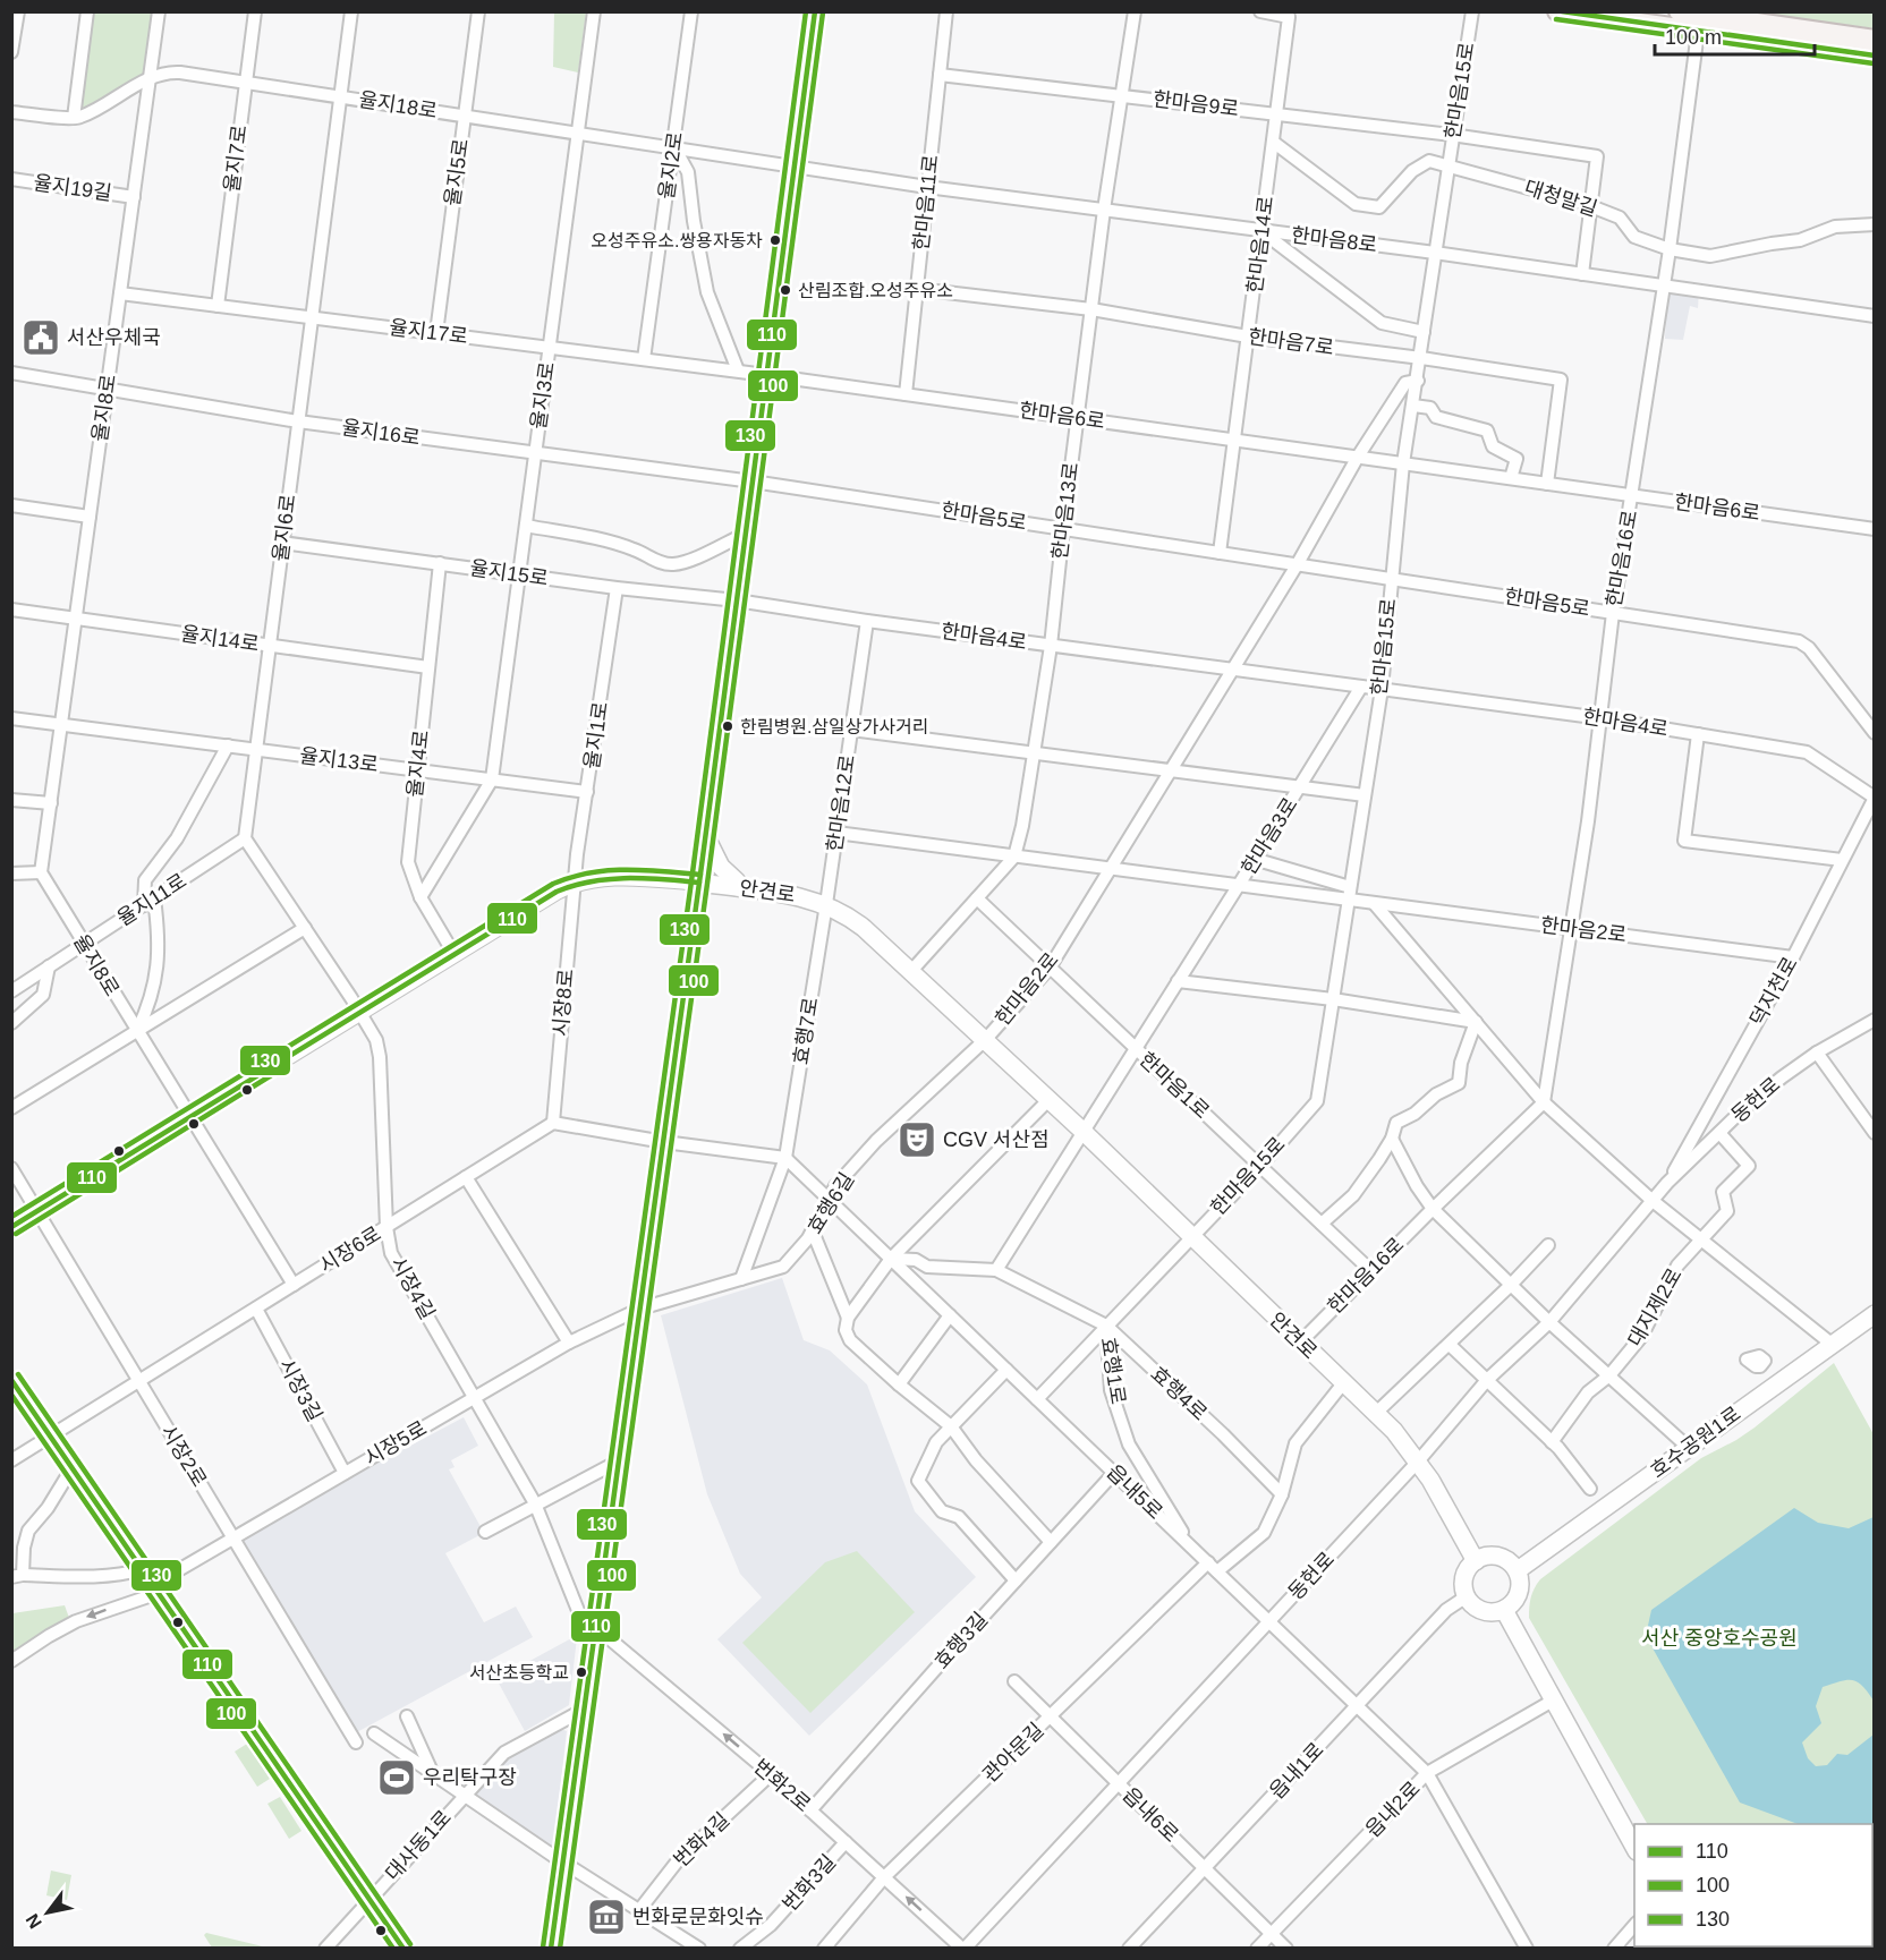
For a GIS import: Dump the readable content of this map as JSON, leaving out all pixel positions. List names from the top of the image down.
{
  "streets": {
    "main road": ["안견로", "호수공원1로"],
    "street": [
      "한마음15로",
      "한마음9로",
      "율지18로",
      "율지7로",
      "율지2로",
      "율지5로",
      "율지19길",
      "대청말길",
      "한마음11로",
      "한마음8로",
      "한마음14로",
      "율지17로",
      "한마음7로",
      "율지3로",
      "율지8로",
      "한마음6로",
      "율지16로",
      "한마음13로",
      "한마음5로",
      "율지6로",
      "한마음16로",
      "율지15로",
      "한마음4로",
      "율지14로",
      "율지1로",
      "율지13로",
      "율지4로",
      "한마음12로",
      "한마음3로",
      "율지11로",
      "한마음2로",
      "덕지천로",
      "시장8로",
      "효행7로",
      "한마음1로",
      "동헌로",
      "효행6길",
      "시장6로",
      "시장4길",
      "대지제2로",
      "효행1로",
      "시장3길",
      "효행4로",
      "시장5로",
      "시장2로",
      "읍내5로",
      "효행3길",
      "관아문길",
      "읍내1로",
      "번화2로",
      "읍내2로",
      "읍내6로",
      "번화4길",
      "대사동1로",
      "번화3길"
    ]
  },
  "crossings": [
    ["한마음15로", "한마음9로"],
    ["한마음15로", "대청말길"],
    ["한마음15로", "한마음8로"],
    ["한마음15로", "한마음7로"],
    ["한마음15로", "한마음6로"],
    ["한마음15로", "한마음5로"],
    ["한마음15로", "한마음4로"],
    ["한마음15로", "안견로"],
    ["한마음15로", "한마음2로"],
    ["한마음15로", "한마음1로"],
    ["한마음9로", "대청말길"],
    ["한마음9로", "한마음11로"],
    ["한마음9로", "한마음14로"],
    ["한마음9로", "한마음13로"],
    ["율지18로", "율지7로"],
    ["율지18로", "율지2로"],
    ["율지18로", "율지5로"],
    ["율지18로", "한마음8로"],
    ["율지18로", "율지3로"],
    ["율지18로", "율지8로"],
    ["율지18로", "율지6로"],
    ["율지7로", "율지17로"],
    ["율지2로", "율지17로"],
    ["율지5로", "율지17로"],
    ["율지19길", "율지8로"],
    ["대청말길", "한마음14로"],
    ["대청말길", "한마음16로"],
    ["한마음11로", "한마음8로"],
    ["한마음11로", "한마음7로"],
    ["한마음11로", "한마음6로"],
    ["한마음8로", "한마음14로"],
    ["한마음8로", "한마음13로"],
    ["한마음8로", "한마음16로"],
    ["한마음14로", "한마음7로"],
    ["한마음14로", "한마음6로"],
    ["한마음14로", "한마음5로"],
    ["율지17로", "율지3로"],
    ["율지17로", "율지8로"],
    ["율지17로", "한마음6로"],
    ["율지17로", "율지6로"],
    ["한마음7로", "한마음6로"],
    ["한마음7로", "한마음13로"],
    ["율지3로", "율지16로"],
    ["율지3로", "율지15로"],
    ["율지3로", "율지13로"],
    ["율지8로", "율지16로"],
    ["율지8로", "율지14로"],
    ["율지8로", "율지13로"],
    ["율지8로", "안견로"],
    ["율지8로", "율지11로"],
    ["율지8로", "시장6로"],
    ["한마음6로", "한마음13로"],
    ["한마음6로", "한마음16로"],
    ["율지16로", "한마음5로"],
    ["율지16로", "율지6로"],
    ["한마음13로", "한마음5로"],
    ["한마음13로", "한마음4로"],
    ["한마음13로", "안견로"],
    ["한마음13로", "한마음2로"],
    ["한마음13로", "한마음1로"],
    ["한마음5로", "한마음16로"],
    ["율지6로", "율지15로"],
    ["율지6로", "율지14로"],
    ["율지6로", "율지13로"],
    ["율지6로", "율지11로"],
    ["한마음16로", "한마음4로"],
    ["한마음16로", "안견로"],
    ["한마음16로", "한마음2로"],
    ["한마음16로", "한마음1로"],
    ["율지15로", "한마음4로"],
    ["율지15로", "율지1로"],
    ["율지15로", "율지4로"],
    ["한마음4로", "한마음12로"],
    ["한마음4로", "덕지천로"],
    ["율지14로", "율지4로"],
    ["율지1로", "율지13로"],
    ["율지1로", "안견로"],
    ["율지1로", "시장8로"],
    ["율지13로", "율지4로"],
    ["율지4로", "안견로"],
    ["한마음12로", "안견로"],
    ["한마음12로", "한마음2로"],
    ["한마음12로", "효행7로"],
    ["한마음3로", "한마음2로"],
    ["안견로", "한마음2로"],
    ["안견로", "시장8로"],
    ["안견로", "효행7로"],
    ["안견로", "동헌로"],
    ["안견로", "효행6길"],
    ["안견로", "시장4길"],
    ["안견로", "호수공원1로"],
    ["안견로", "시장2로"],
    ["안견로", "관아문길"],
    ["안견로", "읍내1로"],
    ["한마음2로", "덕지천로"],
    ["한마음2로", "한마음1로"],
    ["한마음2로", "효행6길"],
    ["덕지천로", "동헌로"],
    ["시장8로", "시장6로"],
    ["효행7로", "효행6길"],
    ["효행7로", "읍내5로"],
    ["동헌로", "대지제2로"],
    ["동헌로", "읍내5로"],
    ["동헌로", "번화2로"],
    ["동헌로", "읍내6로"],
    ["효행6길", "시장5로"],
    ["효행6길", "읍내5로"],
    ["시장6로", "시장4길"],
    ["시장6로", "시장3길"],
    ["시장6로", "시장2로"],
    ["시장4길", "시장5로"],
    ["시장4길", "번화2로"],
    ["효행1로", "효행4로"],
    ["효행1로", "읍내5로"],
    ["시장3길", "시장5로"],
    ["효행4로", "관아문길"],
    ["호수공원1로", "읍내1로"],
    ["시장5로", "시장2로"],
    ["읍내5로", "효행3길"],
    ["읍내5로", "관아문길"],
    ["읍내5로", "읍내1로"],
    ["읍내5로", "읍내2로"],
    ["효행3길", "번화2로"],
    ["관아문길", "번화2로"],
    ["관아문길", "읍내6로"],
    ["읍내1로", "읍내6로"],
    ["번화2로", "번화4길"],
    ["번화2로", "번화3길"],
    ["읍내2로", "읍내6로"]
  ],
  "one_way": ["번화2로"],
  "parks": ["서산 중앙호수공원"],
  "places": {
    "other": [
      "오성주유소.쌍용자동차",
      "산림조합.오성주유소",
      "한림병원.삼일상가사거리",
      "서산초등학교"
    ],
    "public building": ["서산우체국"],
    "theatre": ["CGV 서산점"],
    "sports": ["우리탁구장"],
    "museum": ["번화로문화잇슈"]
  },
  "lines": ["transit line 110", "transit line 130", "transit line 100"],
  "legend": ["110", "100", "130"],
  "scale_bar": "100 m",
  "north": "bottom left"
}
